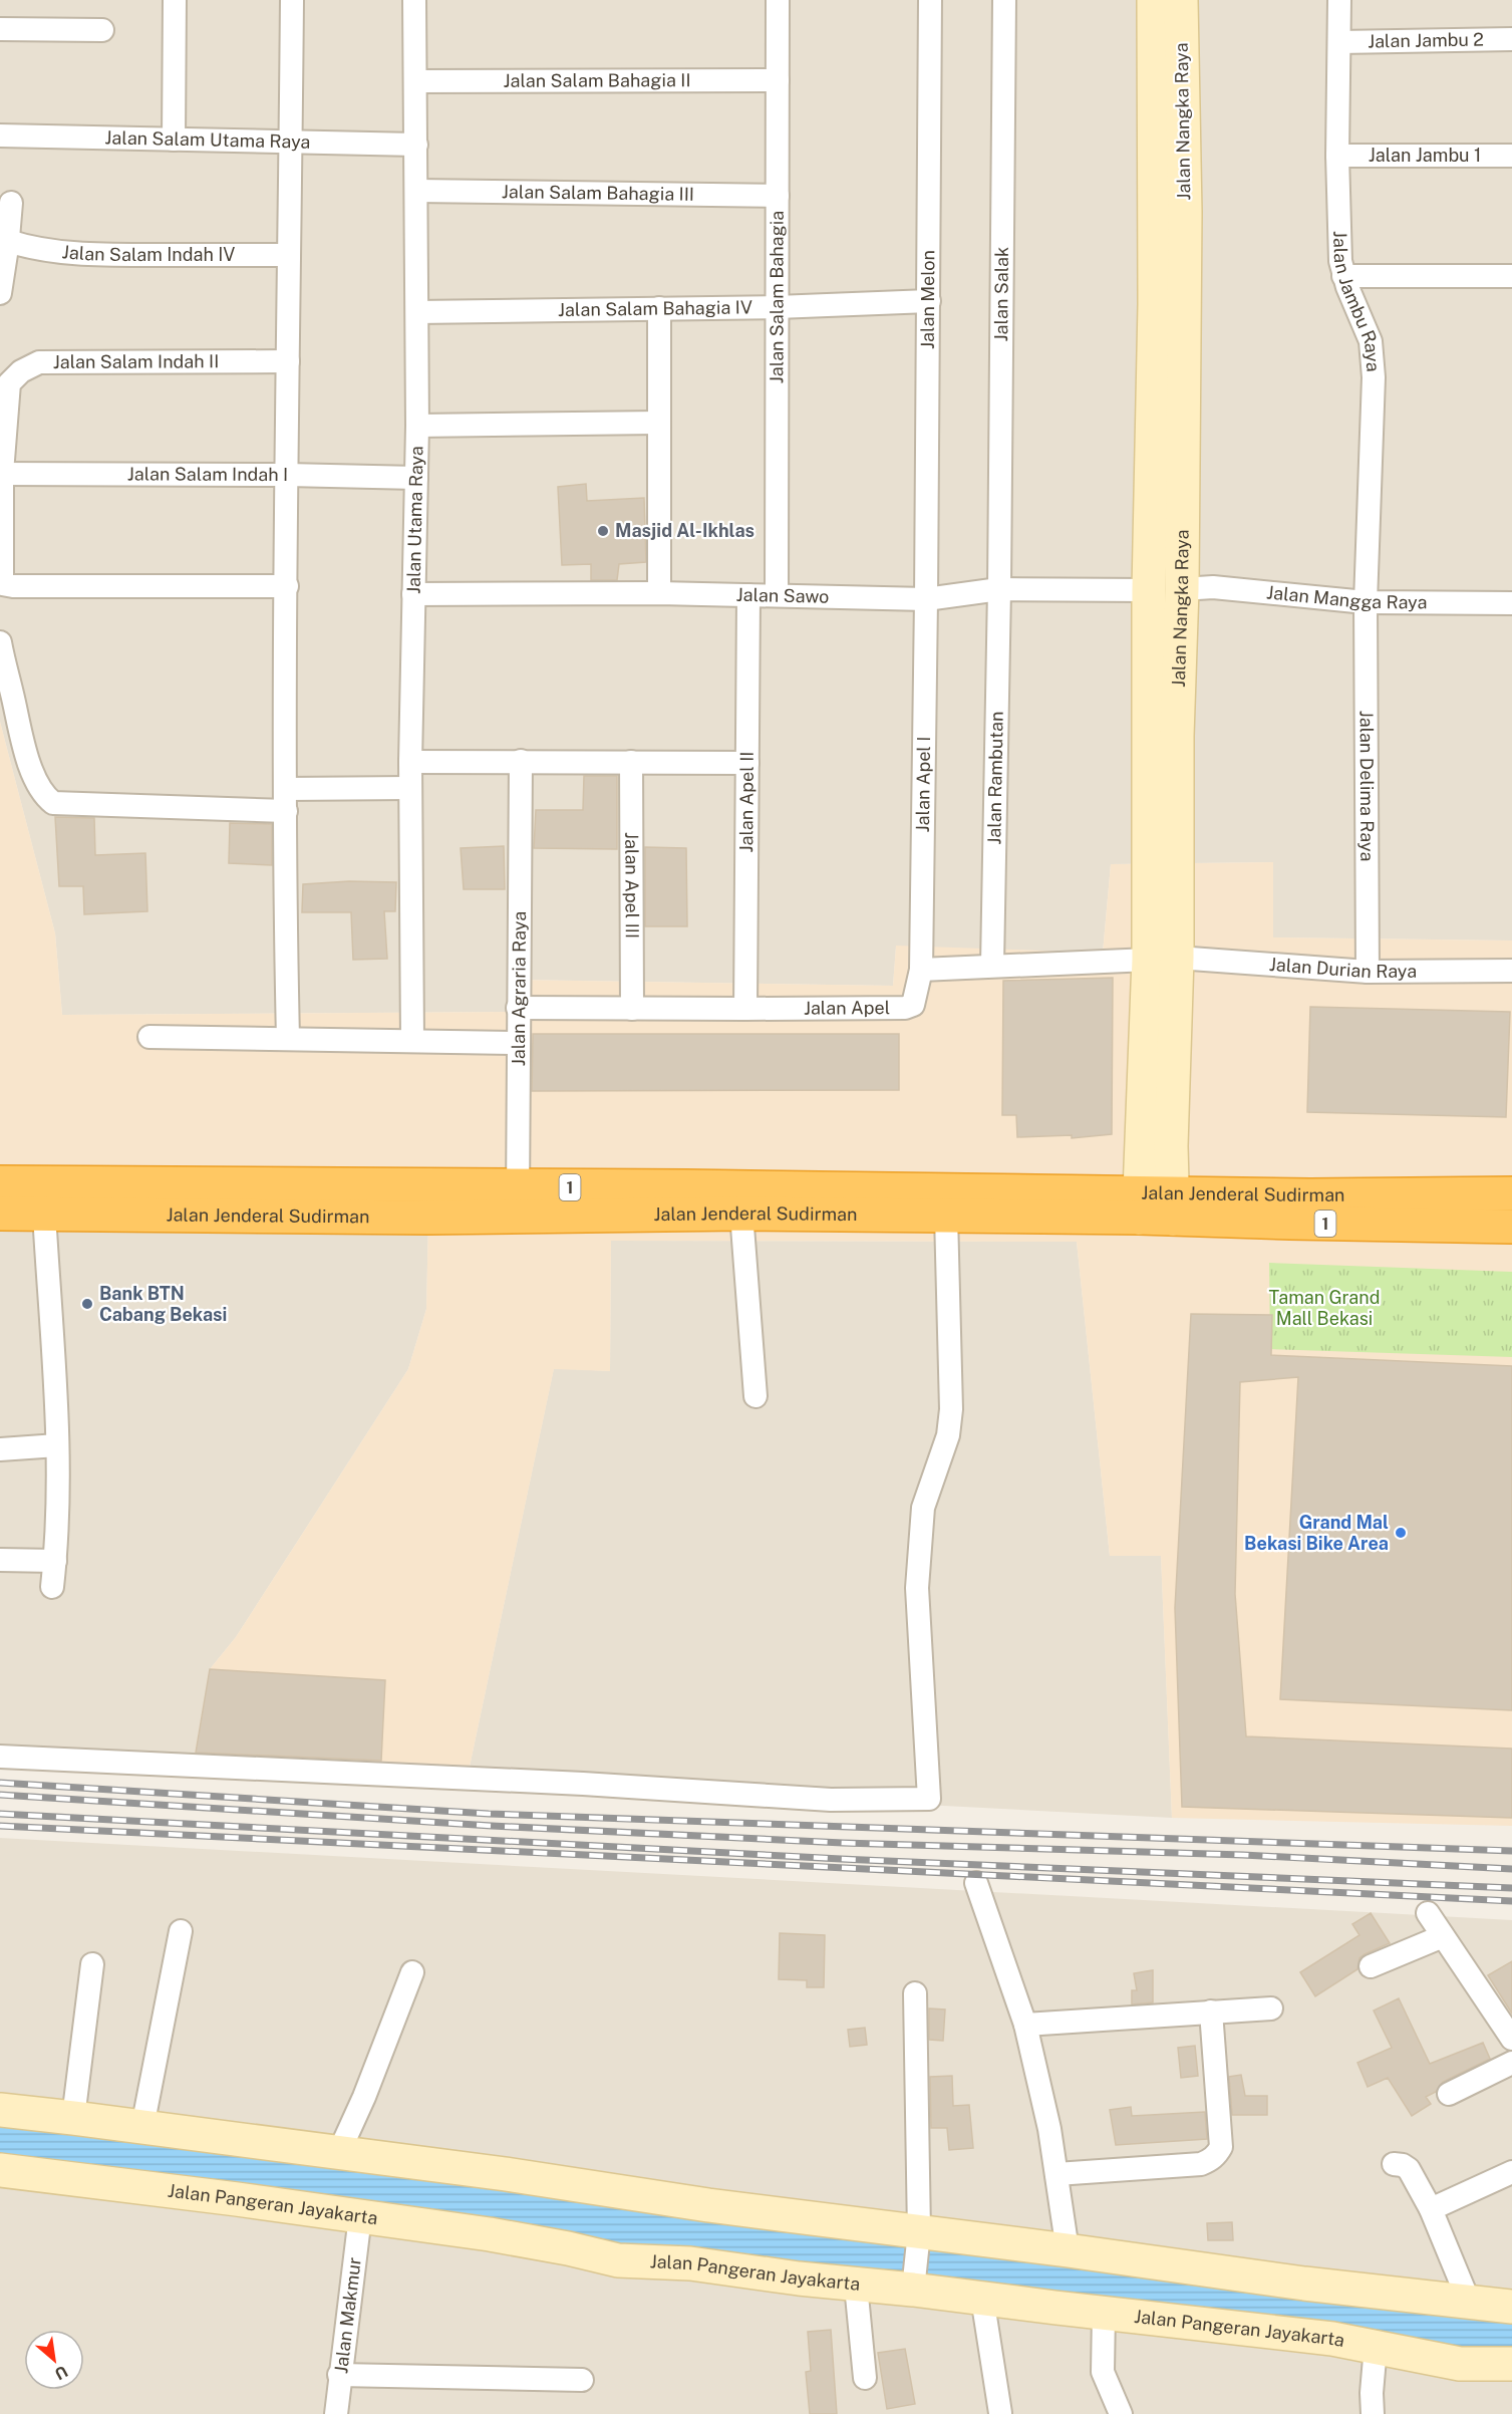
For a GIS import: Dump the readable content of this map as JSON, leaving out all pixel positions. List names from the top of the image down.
{
  "streets": {
    "highway": ["1", "Jalan Jenderal Sudirman"],
    "street": [
      "Jalan Jambu 2",
      "Jalan Salam Bahagia II",
      "Jalan Nangka Raya",
      "Jalan Salam Utama Raya",
      "Jalan Jambu 1",
      "Jalan Salam Bahagia III",
      "Jalan Salam Indah IV",
      "Jalan Salak",
      "Jalan Salam Bahagia",
      "Jalan Melon",
      "Jalan Jambu Raya",
      "Jalan Salam Bahagia IV",
      "Jalan Salam Indah II",
      "Jalan Salam Indah I",
      "Jalan Utama Raya",
      "Jalan Sawo",
      "Jalan Mangga Raya",
      "Jalan Rambutan",
      "Jalan Apel I",
      "Jalan Delima Raya",
      "Jalan Apel II",
      "Jalan Apel III",
      "Jalan Durian Raya",
      "Jalan Agraria Raya",
      "Jalan Apel",
      "Jalan Pangeran Jayakarta",
      "Jalan Makmur"
    ]
  },
  "crossings": [
    ["Jalan Jambu 2", "Jalan Jambu Raya"],
    ["Jalan Salam Bahagia II", "Jalan Salam Bahagia"],
    ["Jalan Salam Bahagia II", "Jalan Utama Raya"],
    ["Jalan Nangka Raya", "Jalan Sawo"],
    ["Jalan Nangka Raya", "Jalan Mangga Raya"],
    ["Jalan Nangka Raya", "Jalan Durian Raya"],
    ["Jalan Nangka Raya", "Jalan Jenderal Sudirman"],
    ["Jalan Salam Utama Raya", "Jalan Utama Raya"],
    ["Jalan Jambu 1", "Jalan Jambu Raya"],
    ["Jalan Salam Bahagia III", "Jalan Salam Bahagia"],
    ["Jalan Salam Bahagia III", "Jalan Utama Raya"],
    ["Jalan Salak", "Jalan Sawo"],
    ["Jalan Salak", "Jalan Rambutan"],
    ["Jalan Salam Bahagia", "Jalan Salam Bahagia IV"],
    ["Jalan Salam Bahagia", "Jalan Sawo"],
    ["Jalan Melon", "Jalan Salam Bahagia IV"],
    ["Jalan Melon", "Jalan Sawo"],
    ["Jalan Melon", "Jalan Apel I"],
    ["Jalan Jambu Raya", "Jalan Mangga Raya"],
    ["Jalan Jambu Raya", "Jalan Delima Raya"],
    ["Jalan Salam Bahagia IV", "Jalan Utama Raya"],
    ["Jalan Salam Indah II", "Jalan Salam Indah I"],
    ["Jalan Salam Indah I", "Jalan Utama Raya"],
    ["Jalan Utama Raya", "Jalan Sawo"],
    ["Jalan Sawo", "Jalan Rambutan"],
    ["Jalan Sawo", "Jalan Apel I"],
    ["Jalan Sawo", "Jalan Apel II"],
    ["Jalan Mangga Raya", "Jalan Delima Raya"],
    ["Jalan Apel I", "Jalan Apel"],
    ["Jalan Delima Raya", "Jalan Durian Raya"],
    ["Jalan Apel II", "Jalan Apel"],
    ["Jalan Apel III", "Jalan Apel"],
    ["Jalan Agraria Raya", "Jalan Apel"],
    ["Jalan Agraria Raya", "Jalan Jenderal Sudirman"],
    ["Jalan Pangeran Jayakarta", "Jalan Makmur"]
  ],
  "parks": ["Taman Grand Mall Bekasi"],
  "places": ["Masjid Al-Ikhlas", "Bank BTN Cabang Bekasi", "Grand Mal Bekasi Bike Area"],
  "north": "bottom right"
}
